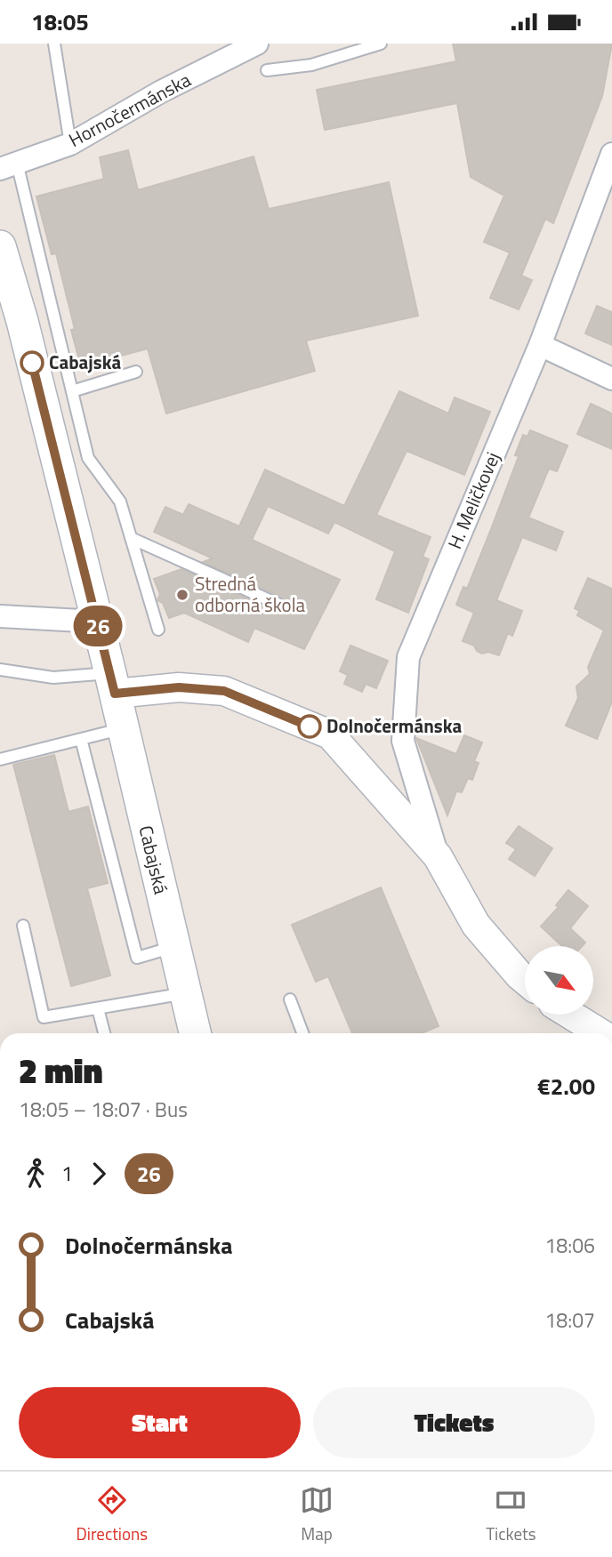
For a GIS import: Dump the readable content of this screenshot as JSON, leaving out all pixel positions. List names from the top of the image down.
{
  "streets": {
    "main road": ["Cabajská"],
    "street": ["Hornočermánska", "H. Meličkovej"]
  },
  "places": ["Cabajská", "Stredná odborná škola", "Dolnočermánska"],
  "lines": ["bus line 26"],
  "north": "bottom right",
  "page": {
    "status": "18:05",
    "on_map": "26",
    "heading": ["2 min", "18:05 – 18:07 · Bus", "€2.00"],
    "legs": ["1", "26"],
    "list": [
      {
        "name": "Dolnočermánska",
        "value": "18:06"
      },
      {
        "name": "Cabajská",
        "value": "18:07"
      }
    ],
    "buttons": ["Start", "Tickets"],
    "tabs": ["Directions", "Map", "Tickets"]
  }
}
